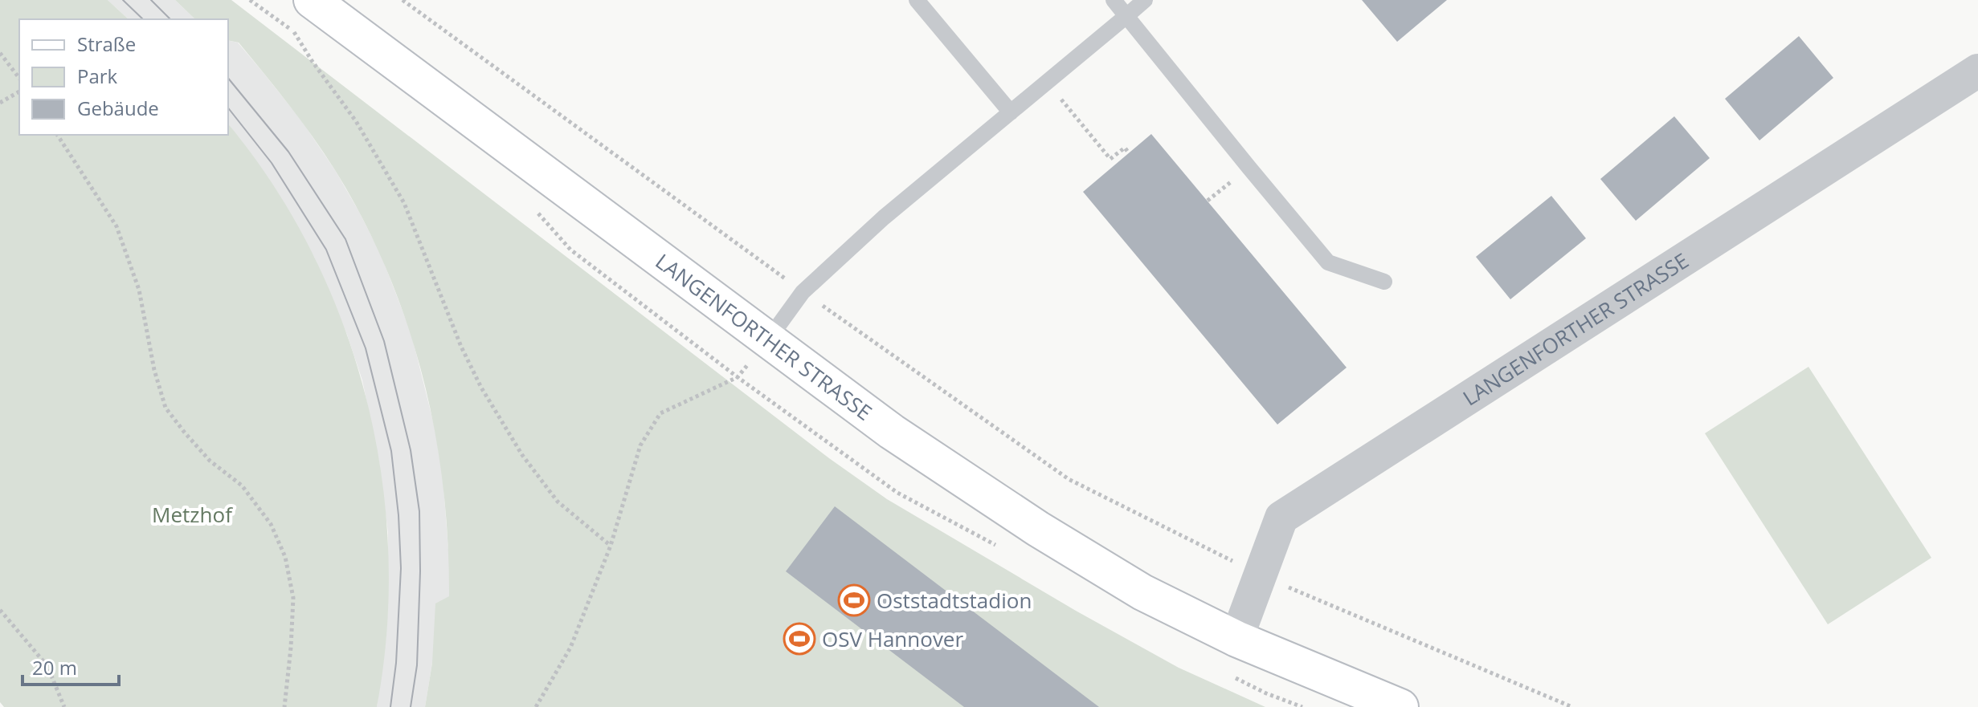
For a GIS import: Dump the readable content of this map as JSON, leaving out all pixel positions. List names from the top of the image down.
{
  "streets": {
    "main road": ["LANGENFORTHER STRASSE"]
  },
  "parks": ["Metzhof"],
  "places": {
    "sports": ["Oststadtstadion", "OSV Hannover"]
  },
  "legend": ["Straße", "Park", "Gebäude"],
  "scale_bar": "20 m"
}
